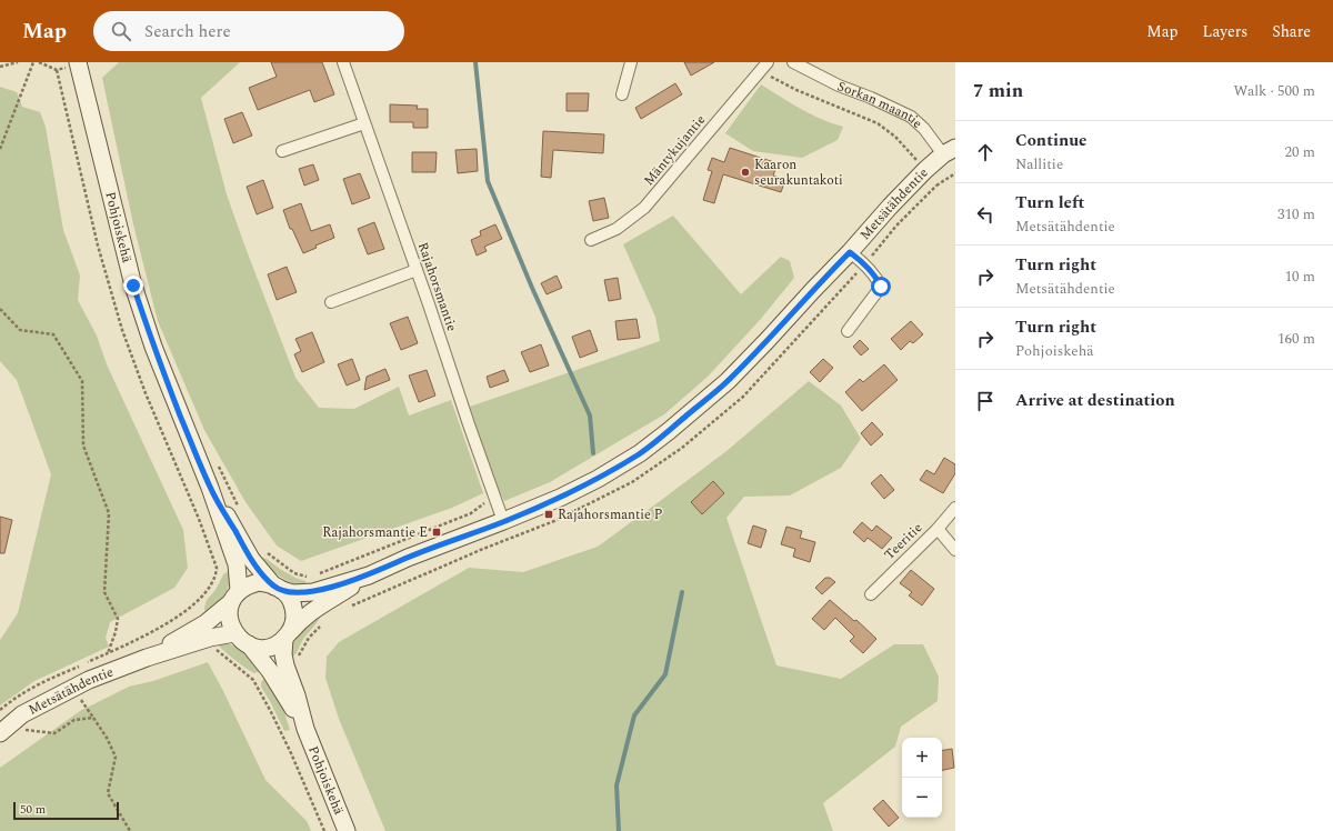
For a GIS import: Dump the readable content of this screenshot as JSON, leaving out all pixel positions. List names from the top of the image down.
{
  "streets": {
    "main road": ["Metsätähdentie", "Pohjoiskehä"],
    "street": [
      "Sorkan maantie",
      "Mäntykujantie",
      "Rajahorsmantie",
      "Teeritie"
    ]
  },
  "crossings": [
    ["Sorkan maantie", "Metsätähdentie"],
    ["Metsätähdentie", "Pohjoiskehä"],
    ["Metsätähdentie", "Rajahorsmantie"]
  ],
  "places": {
    "other": ["Kaaron seurakuntakoti"],
    "transit": ["Rajahorsmantie P", "Rajahorsmantie E"]
  },
  "scale_bar": "50 m",
  "page": {
    "header": "Map",
    "search": "Search here",
    "nav": ["Map", "Layers", "Share"],
    "heading": ["7 min", "Walk · 500 m"],
    "list": [
      ["Continue", "Nallitie", "20 m"],
      ["Turn left", "Metsätähdentie", "310 m"],
      ["Turn right", "Metsätähdentie", "10 m"],
      ["Turn right", "Pohjoiskehä", "160 m"],
      "Arrive at destination"
    ],
    "map_buttons": ["+", "−"],
    "scale": "50 m"
  }
}
